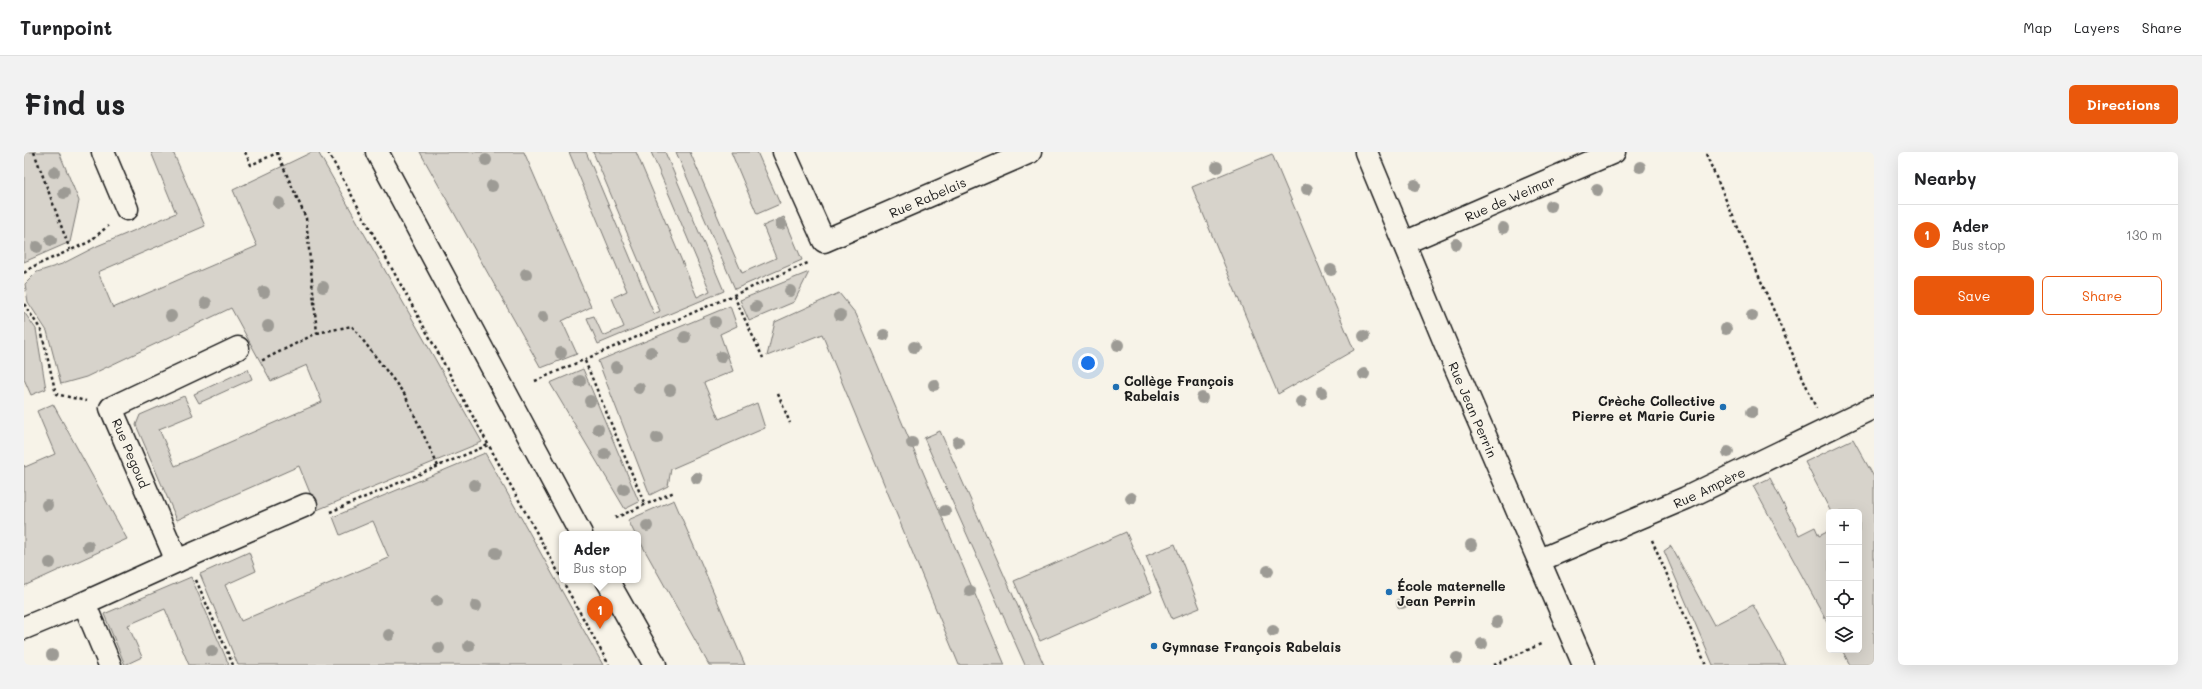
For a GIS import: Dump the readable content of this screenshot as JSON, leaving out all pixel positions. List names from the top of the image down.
{
  "streets": {
    "street": [
      "Rue Rabelais",
      "Rue de Weimar",
      "Rue Jean Perrin",
      "Rue Pegoud",
      "Rue Ampère"
    ]
  },
  "crossings": [
    ["Rue de Weimar", "Rue Jean Perrin"],
    ["Rue Jean Perrin", "Rue Ampère"]
  ],
  "places": [
    "Collège François Rabelais",
    "Crèche Collective Pierre et Marie Curie",
    "École maternelle Jean Perrin",
    "Gymnase François Rabelais"
  ],
  "page": {
    "header": "Turnpoint",
    "nav": ["Map", "Layers", "Share"],
    "buttons": [
      "Directions",
      ["Save", "Share"]
    ],
    "title": "Find us",
    "heading": "Nearby",
    "list": [
      {
        "mark": "1",
        "name": "Ader",
        "note": "Bus stop",
        "value": "130 m"
      }
    ],
    "map_buttons": ["+", "−"],
    "popup": ["Ader", "Bus stop"],
    "pins": "1"
  }
}
